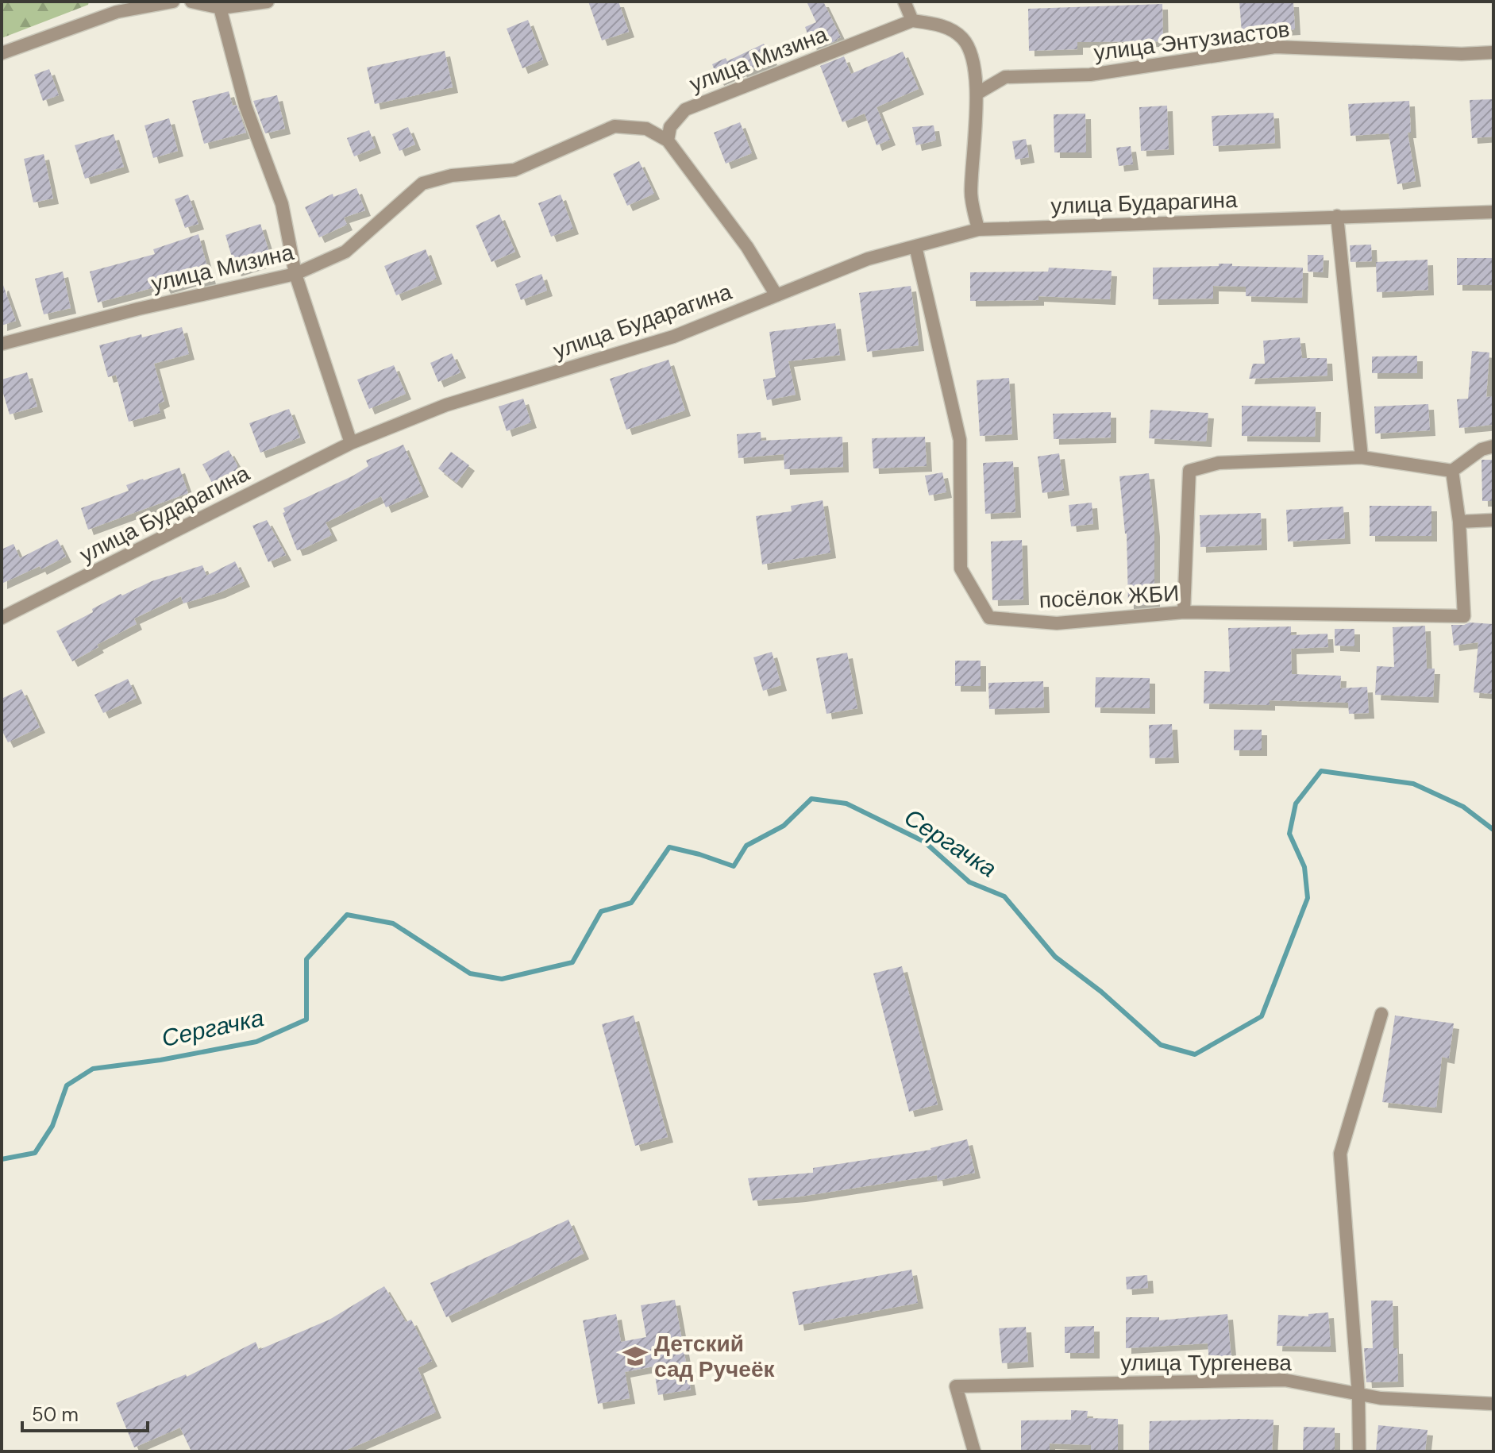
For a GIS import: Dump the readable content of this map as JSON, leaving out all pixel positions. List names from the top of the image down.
{
  "streets": {
    "street": [
      "улица Энтузиастов",
      "улица Мизина",
      "улица Бударагина",
      "посёлок ЖБИ",
      "улица Тургенева"
    ]
  },
  "crossings": [
    ["улица Бударагина", "посёлок ЖБИ"]
  ],
  "water": ["Сергачка"],
  "places": {
    "school or university": ["Детский сад Ручеёк"]
  },
  "scale_bar": "50 m"
}
